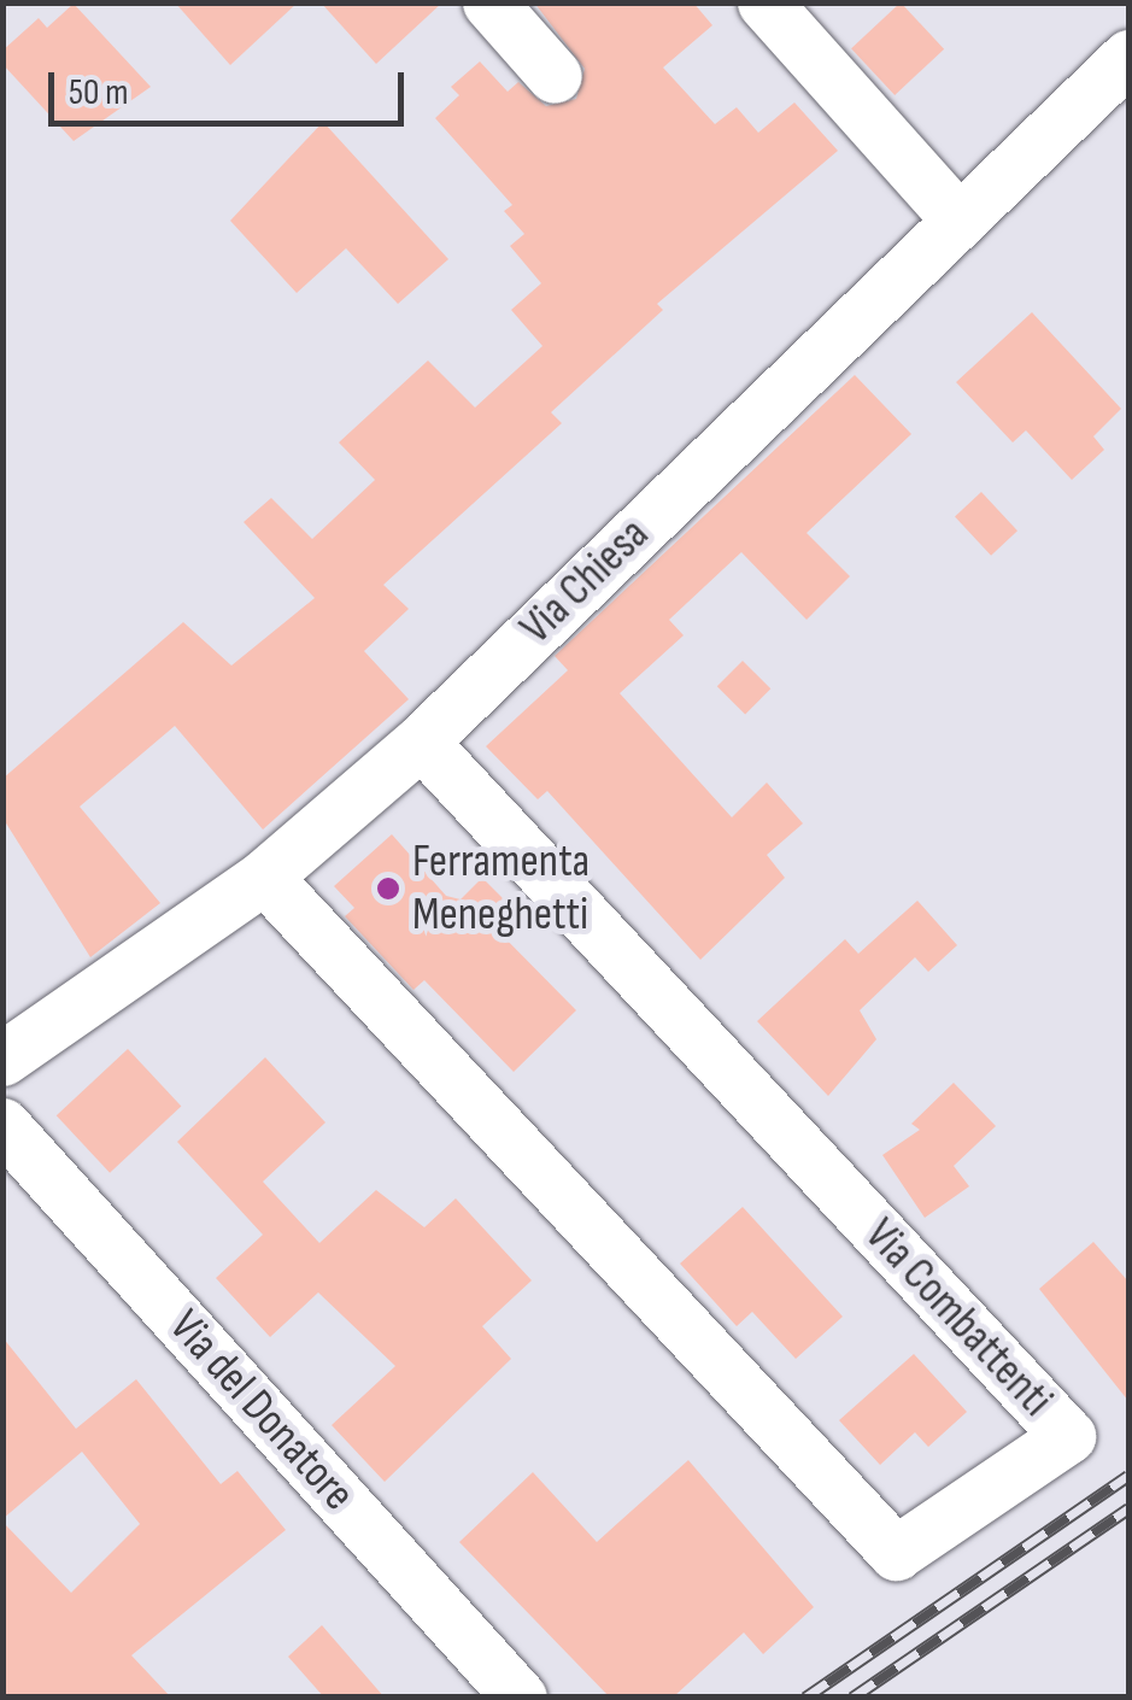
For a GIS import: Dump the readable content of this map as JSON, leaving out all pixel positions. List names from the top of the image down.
{
  "streets": {
    "street": ["Via Chiesa", "Via Combattenti", "Via del Donatore"]
  },
  "crossings": [
    ["Via Chiesa", "Via Combattenti"]
  ],
  "places": ["Ferramenta Meneghetti"],
  "scale_bar": "50 m"
}
